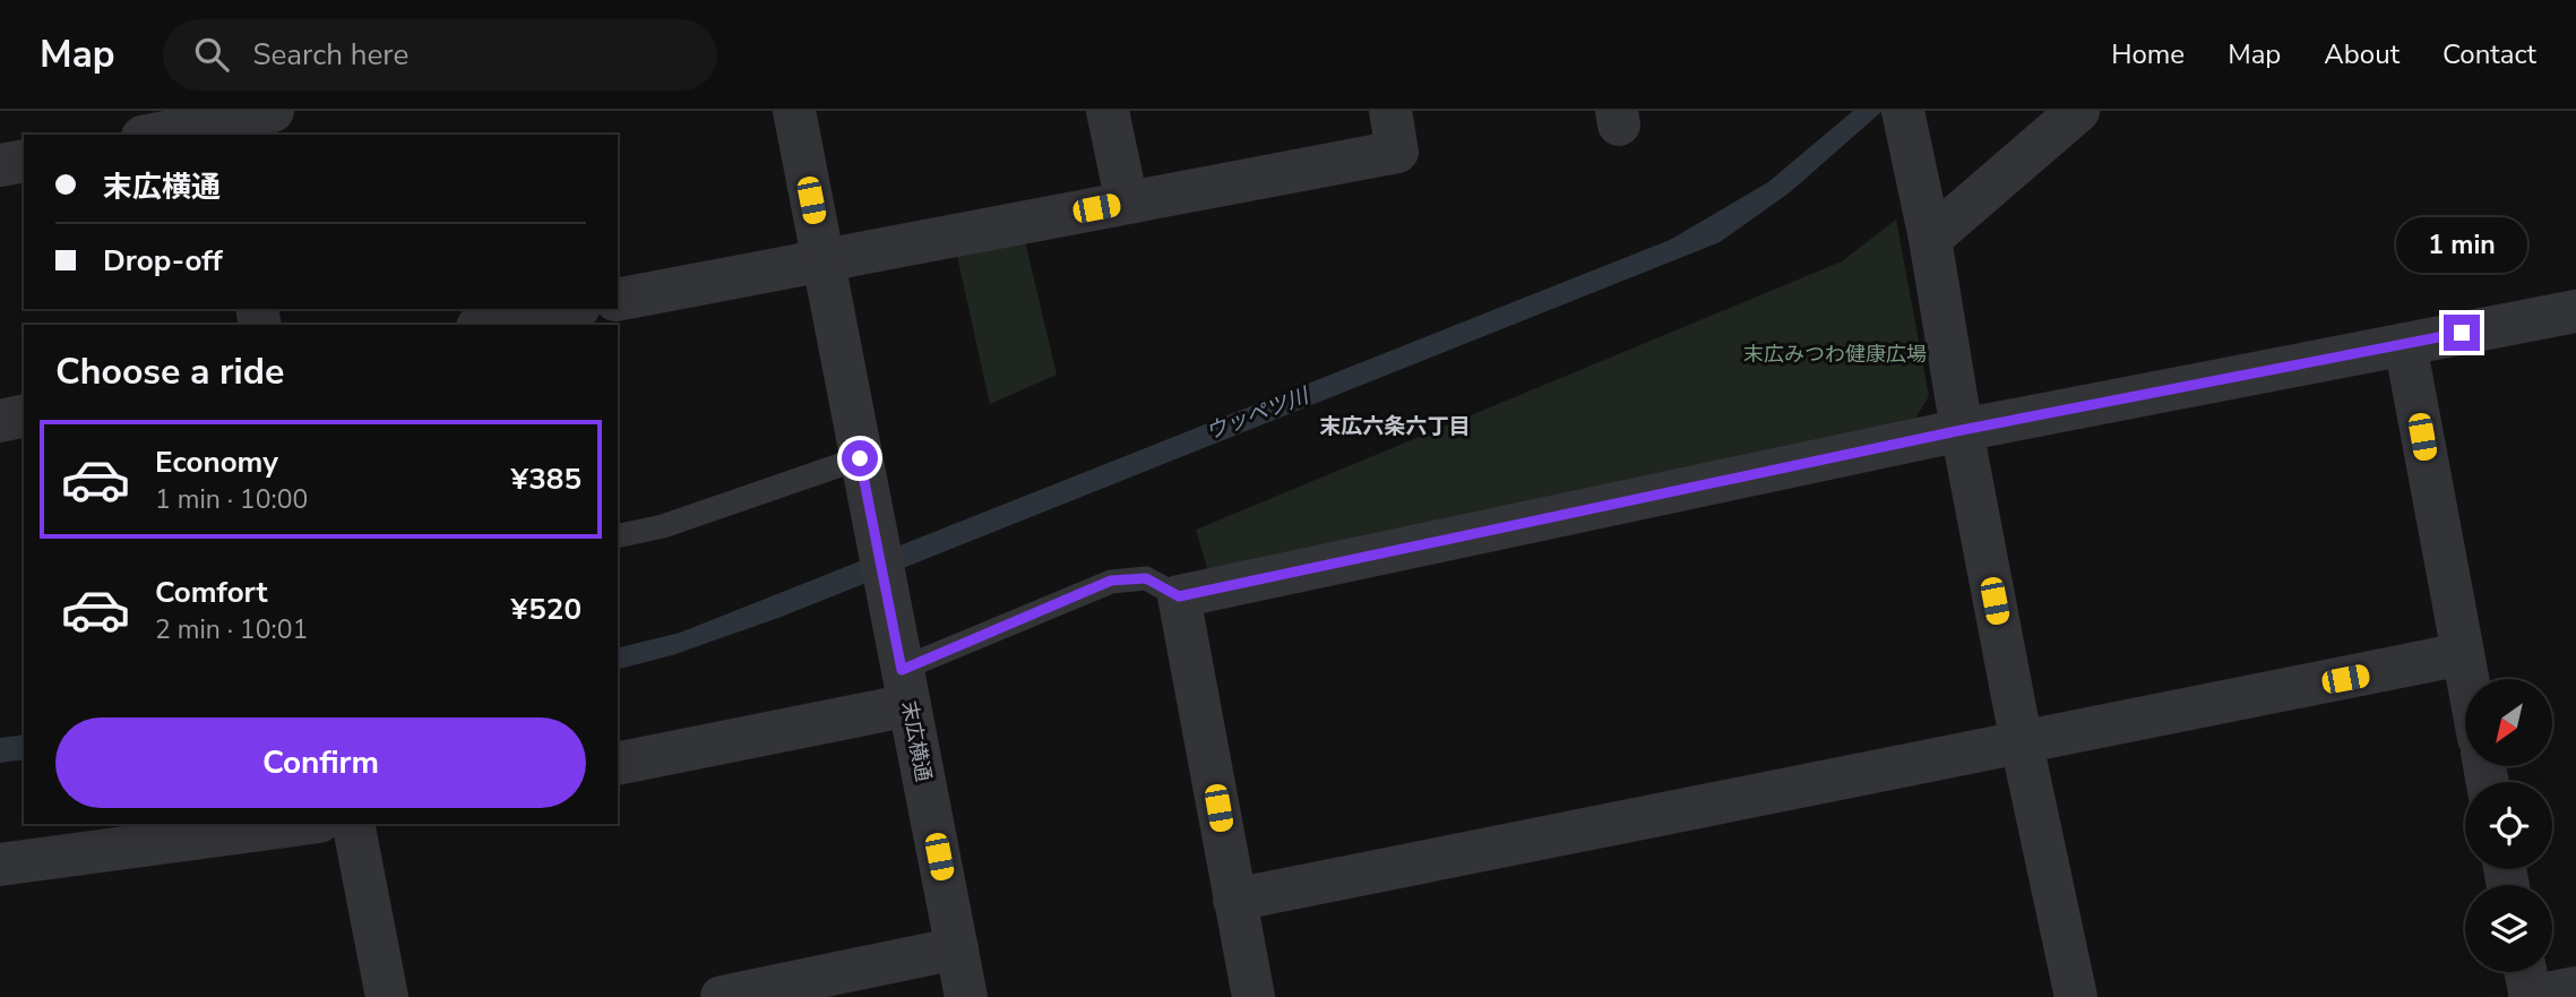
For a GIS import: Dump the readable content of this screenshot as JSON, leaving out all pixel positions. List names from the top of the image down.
{
  "streets": {
    "street": ["末広横通"]
  },
  "districts": ["末広六条六丁目"],
  "water": ["ウッペツ川"],
  "parks": ["末広みつわ健康広場"],
  "north": "bottom left",
  "page": {
    "header": "Map",
    "search": "Search here",
    "nav": [
      "Home",
      "Map",
      "About",
      "Contact"
    ],
    "banner": ["末広横通", "Drop-off"],
    "bubble": "1 min",
    "heading": "Choose a ride",
    "list": [
      {
        "name": "Economy",
        "note": "1 min · 10:00",
        "value": "¥385"
      },
      {
        "name": "Comfort",
        "note": "2 min · 10:01",
        "value": "¥520"
      }
    ],
    "buttons": "Confirm"
  }
}
